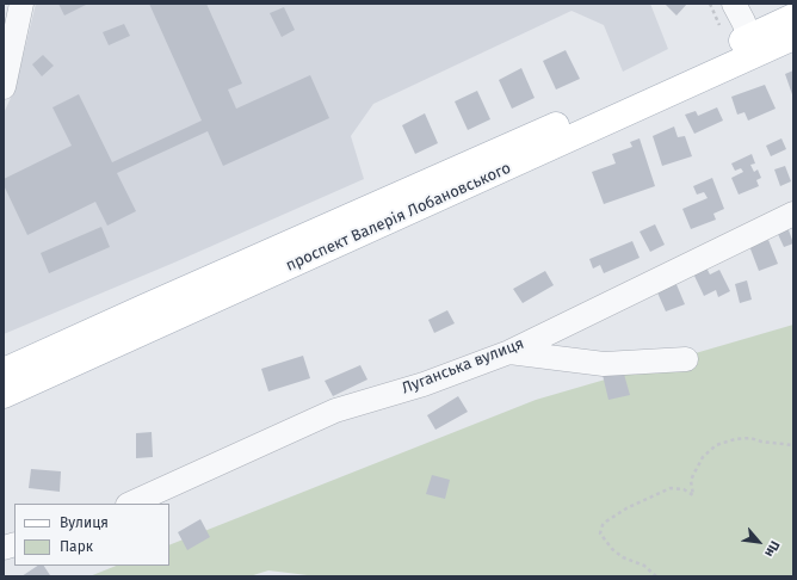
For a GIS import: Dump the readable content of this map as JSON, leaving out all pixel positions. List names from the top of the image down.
{
  "streets": {
    "main road": ["проспект Валерія Лобановського"],
    "street": ["Луганська вулиця"]
  },
  "legend": ["Вулиця", "Парк"],
  "north": "bottom right"
}
